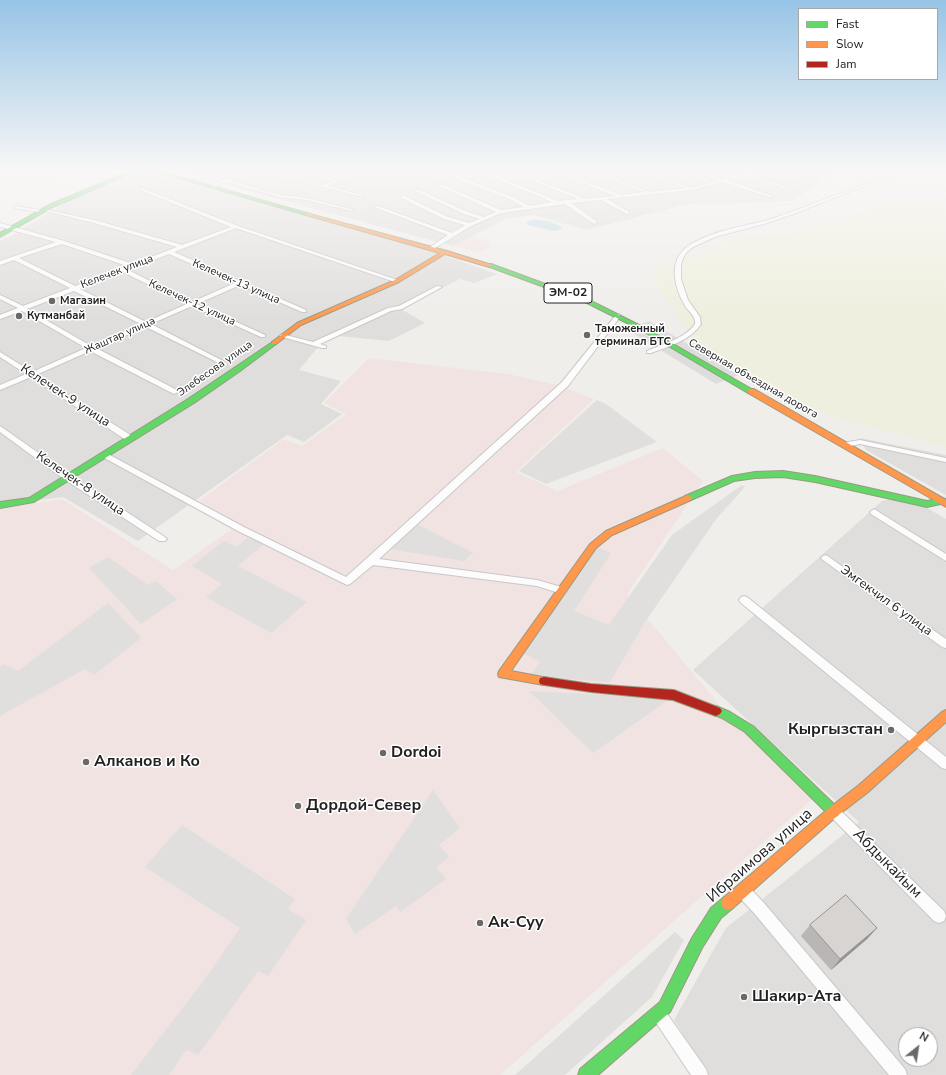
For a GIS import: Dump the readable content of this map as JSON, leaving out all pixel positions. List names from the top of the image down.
{
  "streets": {
    "main road": [
      "ЭМ-02",
      "Элебесова улица",
      "Северная объездная дорога",
      "Ибраимова улица"
    ],
    "street": [
      "Келечек улица",
      "Келечек-13 улица",
      "Келечек-12 улица",
      "Жаштар улица",
      "Келечек-9 улица",
      "Келечек-8 улица",
      "Эмгекчил 6 улица",
      "Абдыкайым"
    ]
  },
  "crossings": [
    ["Келечек улица", "Келечек-13 улица"],
    ["Келечек улица", "Келечек-12 улица"],
    ["Келечек-13 улица", "Жаштар улица"],
    ["Келечек-12 улица", "Жаштар улица"],
    ["Жаштар улица", "Келечек-9 улица"],
    ["Элебесова улица", "Северная объездная дорога"],
    ["Элебесова улица", "Келечек-9 улица"],
    ["Элебесова улица", "Келечек-8 улица"],
    ["Ибраимова улица", "Абдыкайым"]
  ],
  "places": [
    "Магазин",
    "Кутманбай",
    "Таможенный терминал БТС",
    "Кыргызстан",
    "Dordoi",
    "Алканов и Ко",
    "Дордой-Север",
    "Ак-Суу",
    "Шакир-Ата"
  ],
  "legend": ["Fast", "Slow", "Jam"],
  "north": "top right"
}
